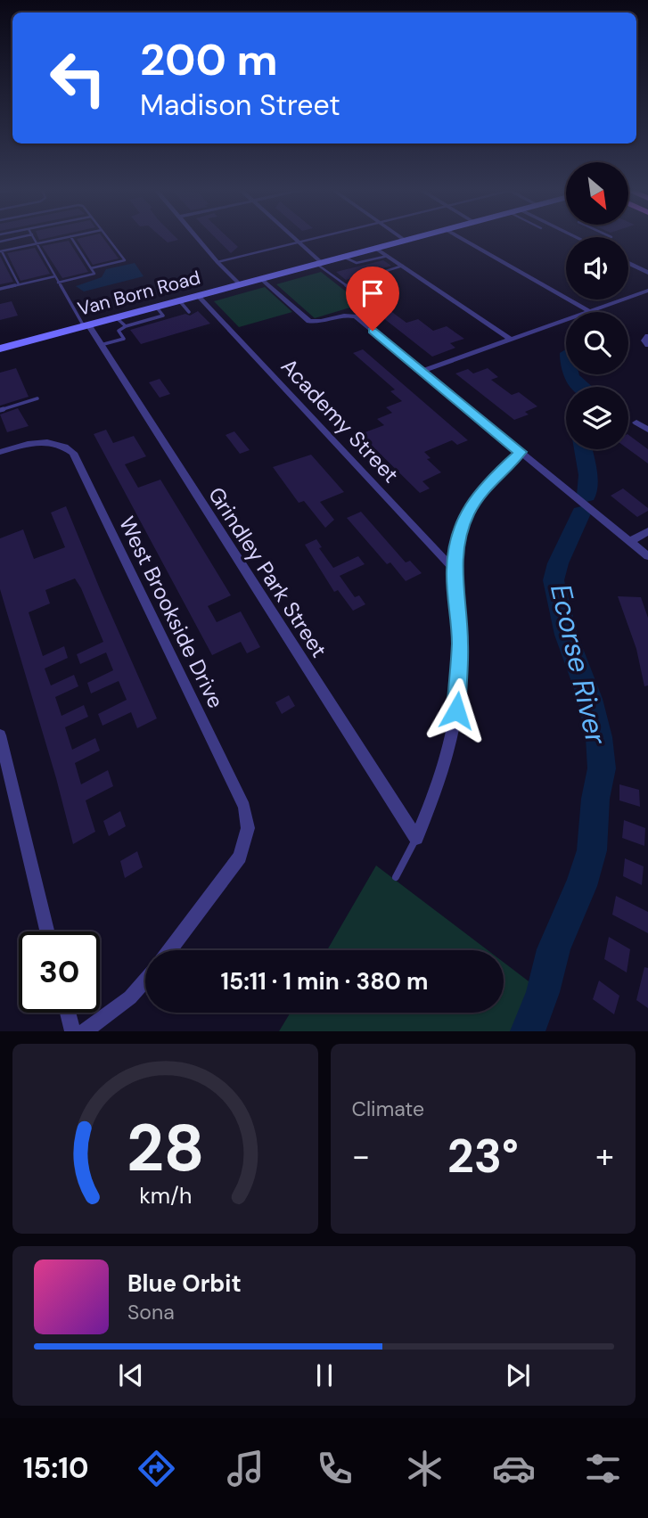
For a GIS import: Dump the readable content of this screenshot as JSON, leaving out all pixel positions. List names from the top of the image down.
{
  "streets": {
    "main road": ["Van Born Road"],
    "street": ["Academy Street", "Grindley Park Street", "West Brookside Drive"]
  },
  "crossings": [
    ["Van Born Road", "Academy Street"],
    ["Van Born Road", "Grindley Park Street"]
  ],
  "water": ["Ecorse River"],
  "north": "bottom right",
  "page": {
    "turn": ["200 m", "Madison Street"],
    "limit": "30",
    "trip": "15:11 · 1 min · 380 m",
    "tile": "Climate",
    "heat": ["−", "23°", "+"],
    "song": ["Blue Orbit", "Sona"],
    "tabs": "15:10",
    "gauge": ["28", "km/h"]
  }
}
